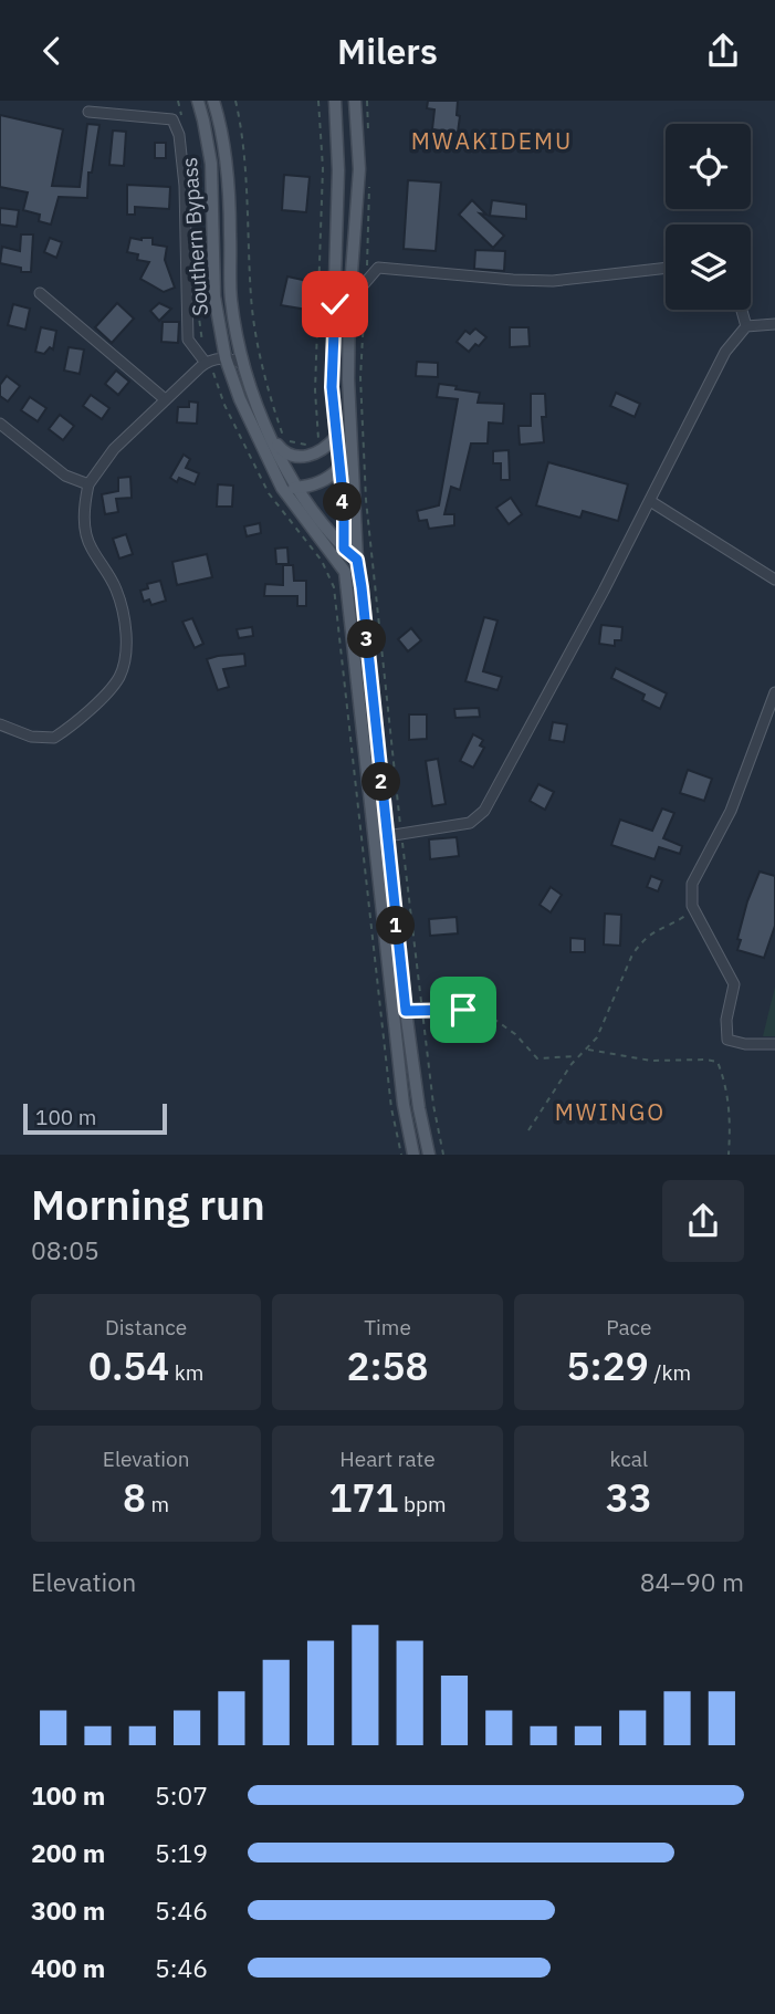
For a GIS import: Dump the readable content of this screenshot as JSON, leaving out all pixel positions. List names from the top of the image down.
{
  "streets": {
    "main road": ["Southern Bypass"]
  },
  "districts": ["MWAKIDEMU", "MWINGO"],
  "scale_bar": "100 m",
  "page": {
    "header": "Milers",
    "pins": [
      "4",
      "3",
      "2",
      "1"
    ],
    "scale": "100 m",
    "heading": ["Morning run", "08:05"],
    "stats": [
      ["Distance", "0.54 km"],
      ["Time", "2:58"],
      ["Pace", "5:29 /km"],
      ["Elevation", "8 m"],
      ["Heart rate", "171 bpm"],
      ["kcal", "33"]
    ],
    "chart": ["Elevation", "84–90 m"],
    "list": [
      {
        "name": "100 m",
        "note": "5:07"
      },
      {
        "name": "200 m",
        "note": "5:19"
      },
      {
        "name": "300 m",
        "note": "5:46"
      },
      {
        "name": "400 m",
        "note": "5:46"
      }
    ]
  }
}
